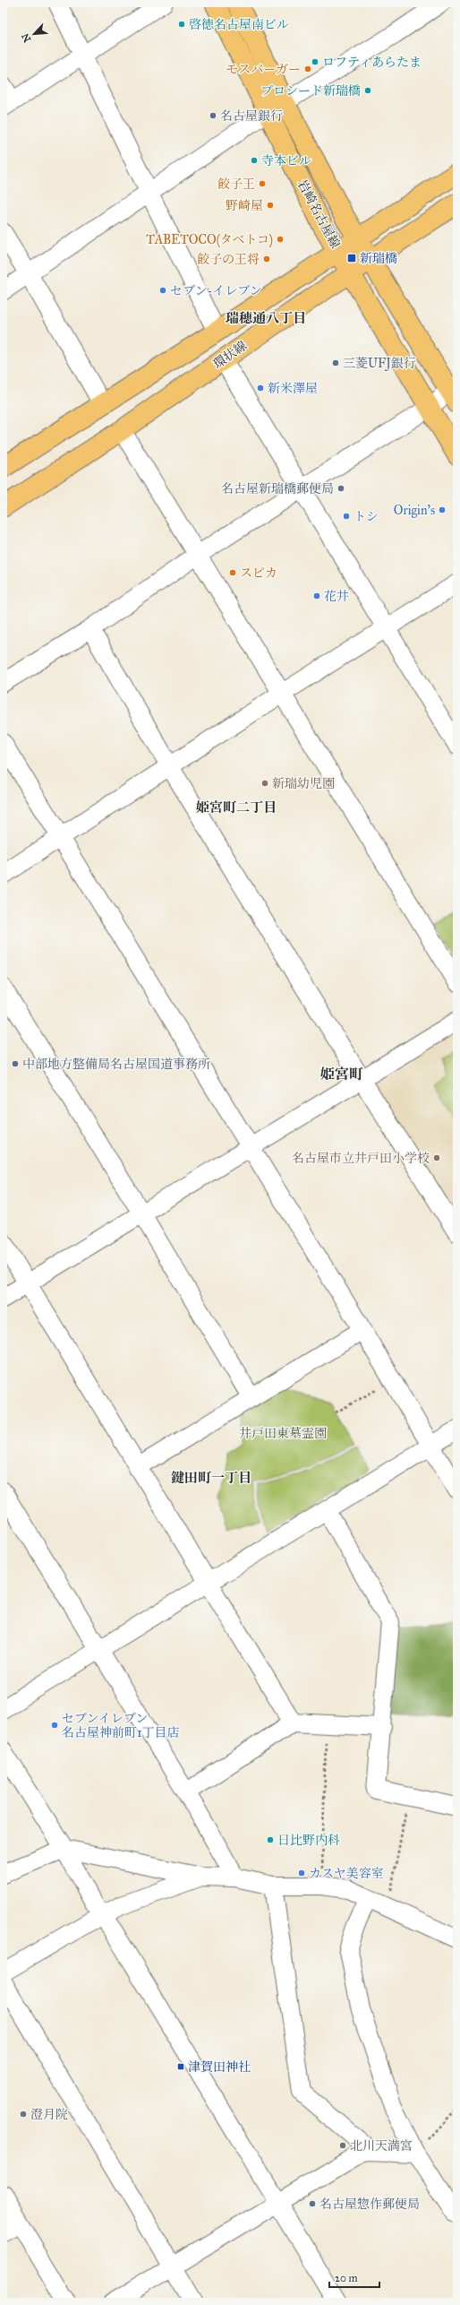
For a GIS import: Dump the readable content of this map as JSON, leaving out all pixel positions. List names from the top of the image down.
{
  "streets": {
    "main road": ["岩崎名古屋線", "環状線"]
  },
  "crossings": [
    ["岩崎名古屋線", "環状線"]
  ],
  "districts": [
    "瑞穂通八丁目",
    "姫宮町二丁目",
    "姫宮町",
    "鍵田町一丁目"
  ],
  "parks": ["井戸田東墓霊園"],
  "places": {
    "other": [
      "啓徳名古屋南ビル",
      "ロフティあらたま",
      "モスバーガー",
      "プロシード新瑞橋",
      "名古屋銀行",
      "寺本ビル",
      "餃子王",
      "野崎屋",
      "TABETOCO(タベトコ)",
      "餃子の王将",
      "セブン-イレブン",
      "三菱UFJ銀行",
      "新米澤屋",
      "名古屋新瑞橋郵便局",
      "Origin's",
      "トシ",
      "スピカ",
      "花井",
      "新瑞幼児園",
      "中部地方整備局名古屋国道事務所",
      "名古屋市立井戸田小学校",
      "セブンイレブン 名古屋神前町1丁目店",
      "日比野内科",
      "カスヤ美容室",
      "澄月院",
      "北川天満宮",
      "名古屋惣作郵便局"
    ],
    "transit": ["新瑞橋", "津賀田神社"]
  },
  "scale_bar": "20 m",
  "north": "bottom left"
}
